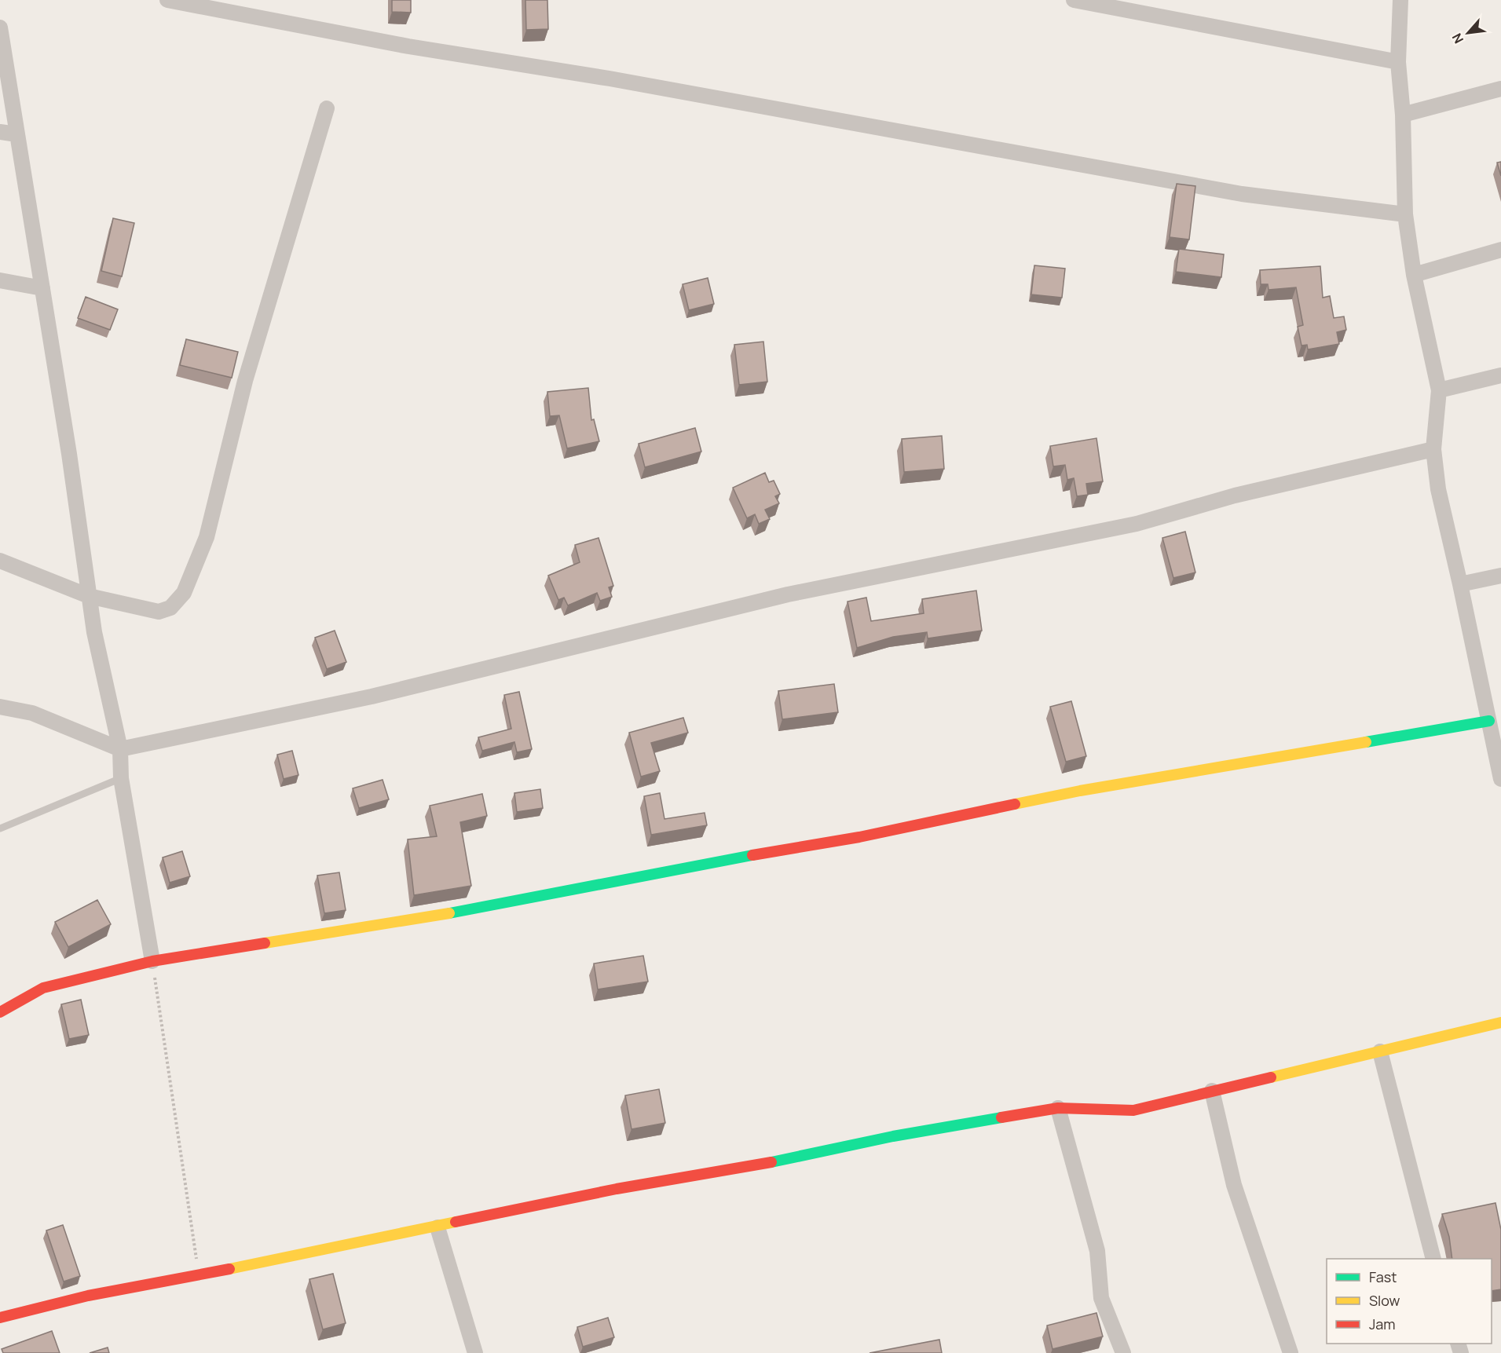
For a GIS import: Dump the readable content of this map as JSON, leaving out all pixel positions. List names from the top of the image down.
{
  "legend": ["Fast", "Slow", "Jam"],
  "north": "bottom left"
}
